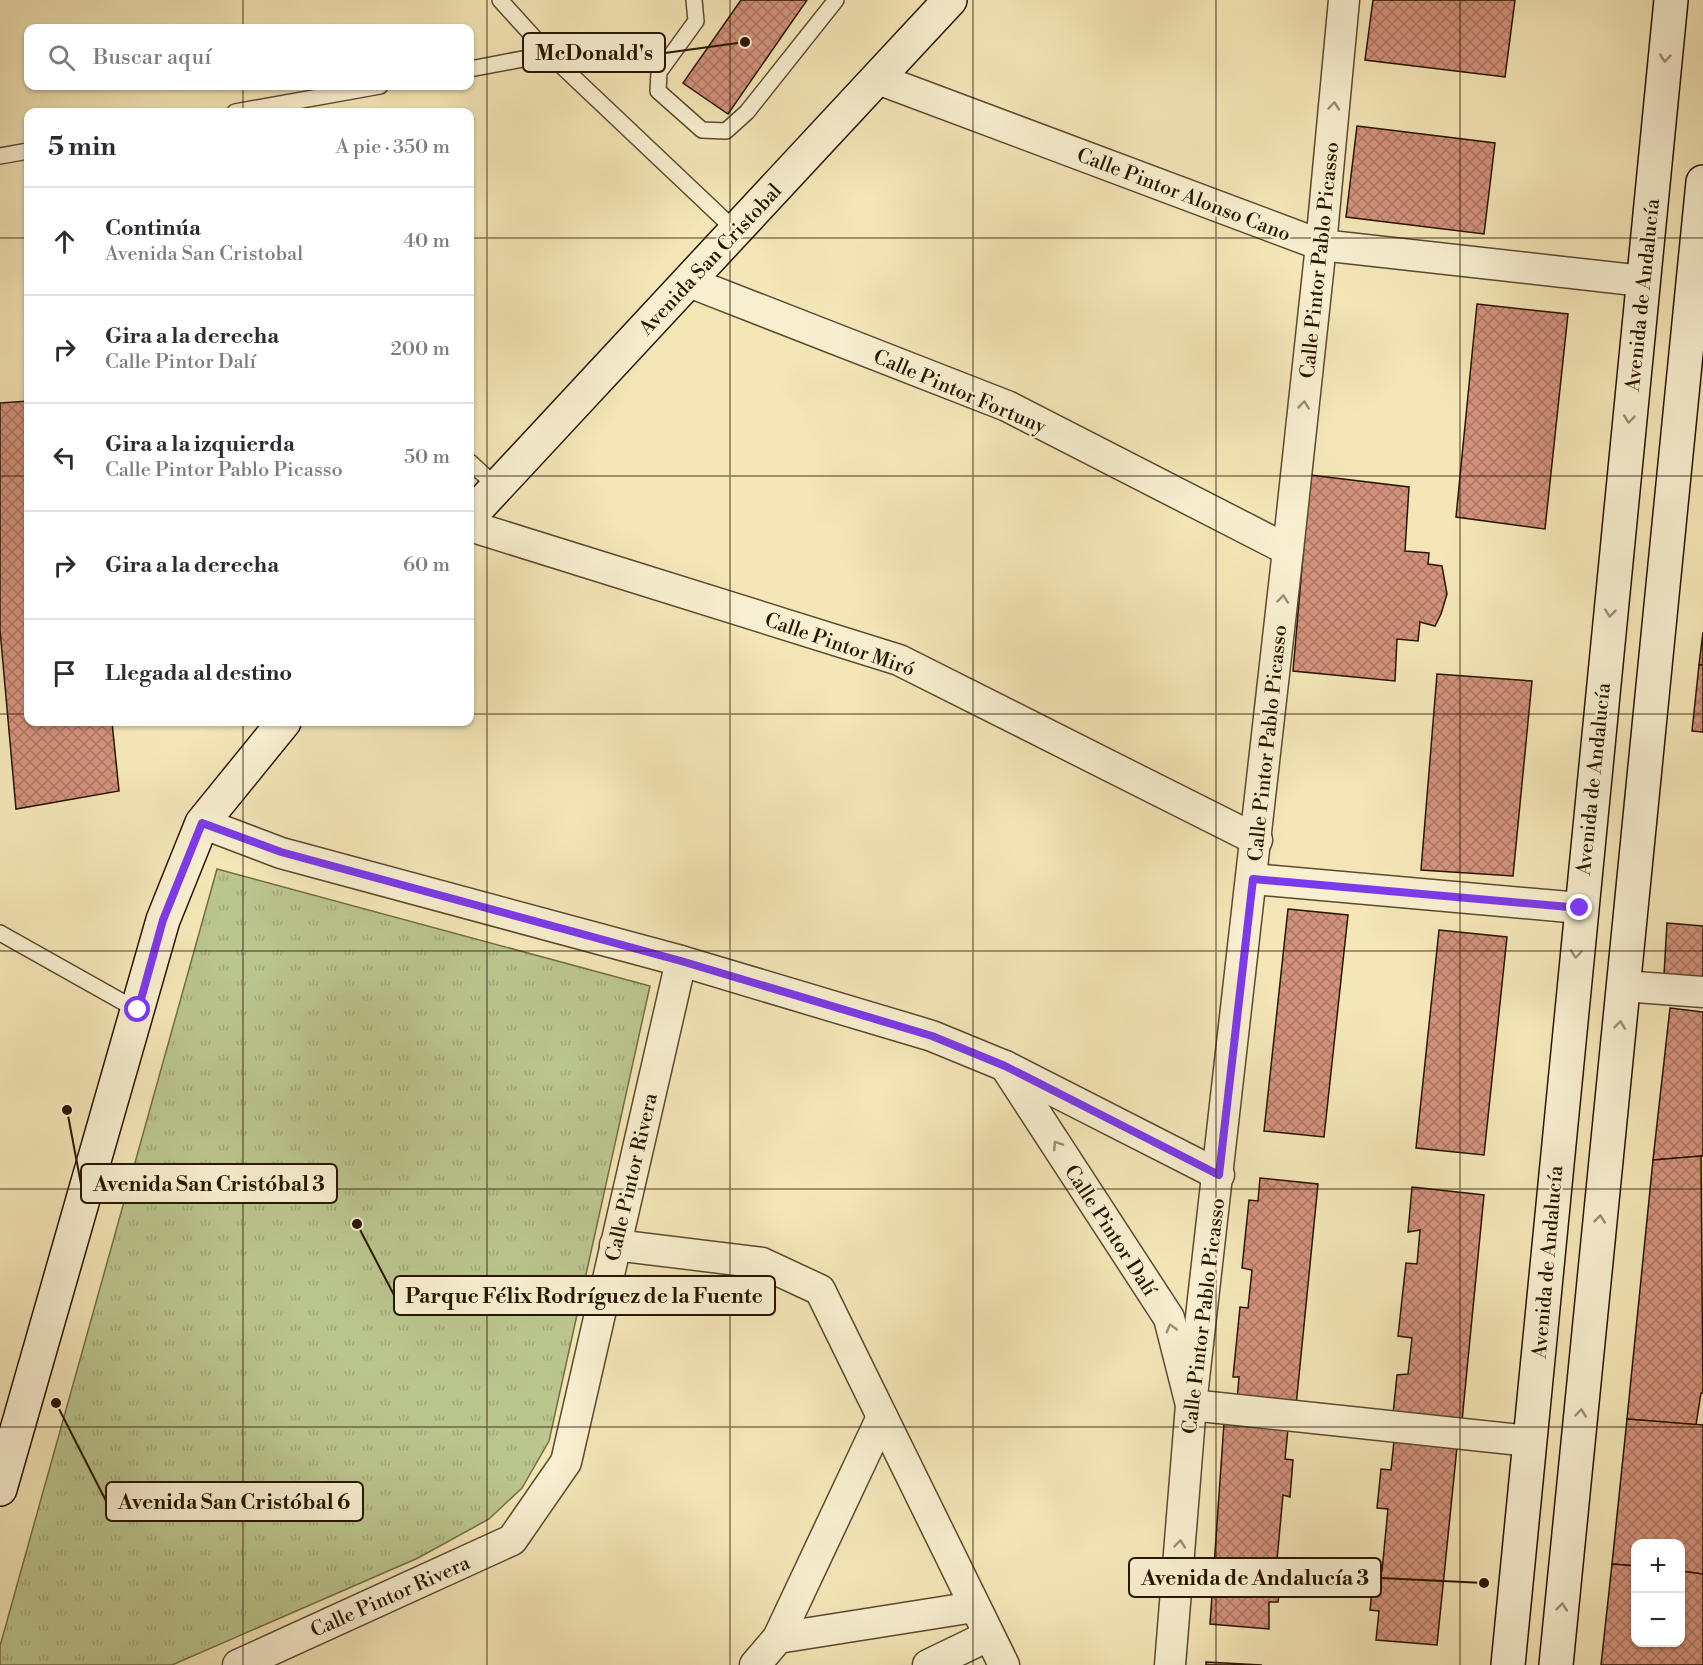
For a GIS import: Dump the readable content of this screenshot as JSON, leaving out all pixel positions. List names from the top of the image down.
{
  "streets": {
    "main road": ["Avenida San Cristobal", "Avenida de Andalucía"],
    "street": [
      "Calle Pintor Alonso Cano",
      "Calle Pintor Pablo Picasso",
      "Calle Pintor Fortuny",
      "Calle Pintor Miró",
      "Calle Pintor Rivera",
      "Calle Pintor Dalí"
    ]
  },
  "crossings": [
    ["Calle Pintor Alonso Cano", "Avenida San Cristobal"],
    ["Calle Pintor Alonso Cano", "Calle Pintor Pablo Picasso"],
    ["Calle Pintor Alonso Cano", "Avenida de Andalucía"],
    ["Avenida San Cristobal", "Calle Pintor Fortuny"],
    ["Calle Pintor Pablo Picasso", "Calle Pintor Fortuny"],
    ["Calle Pintor Pablo Picasso", "Calle Pintor Miró"],
    ["Calle Pintor Pablo Picasso", "Calle Pintor Dalí"]
  ],
  "one_way": ["Calle Pintor Pablo Picasso", "Calle Pintor Dalí"],
  "places": [
    "McDonald's",
    "Avenida San Cristóbal 3",
    "Parque Félix Rodríguez de la Fuente",
    "Avenida San Cristóbal 6",
    "Avenida de Andalucía 3"
  ],
  "page": {
    "search": "Buscar aquí",
    "heading": ["5 min", "A pie · 350 m"],
    "list": [
      ["Continúa", "Avenida San Cristobal", "40 m"],
      ["Gira a la derecha", "Calle Pintor Dalí", "200 m"],
      ["Gira a la izquierda", "Calle Pintor Pablo Picasso", "50 m"],
      ["Gira a la derecha", "60 m"],
      "Llegada al destino"
    ],
    "map_buttons": ["+", "−"]
  }
}
